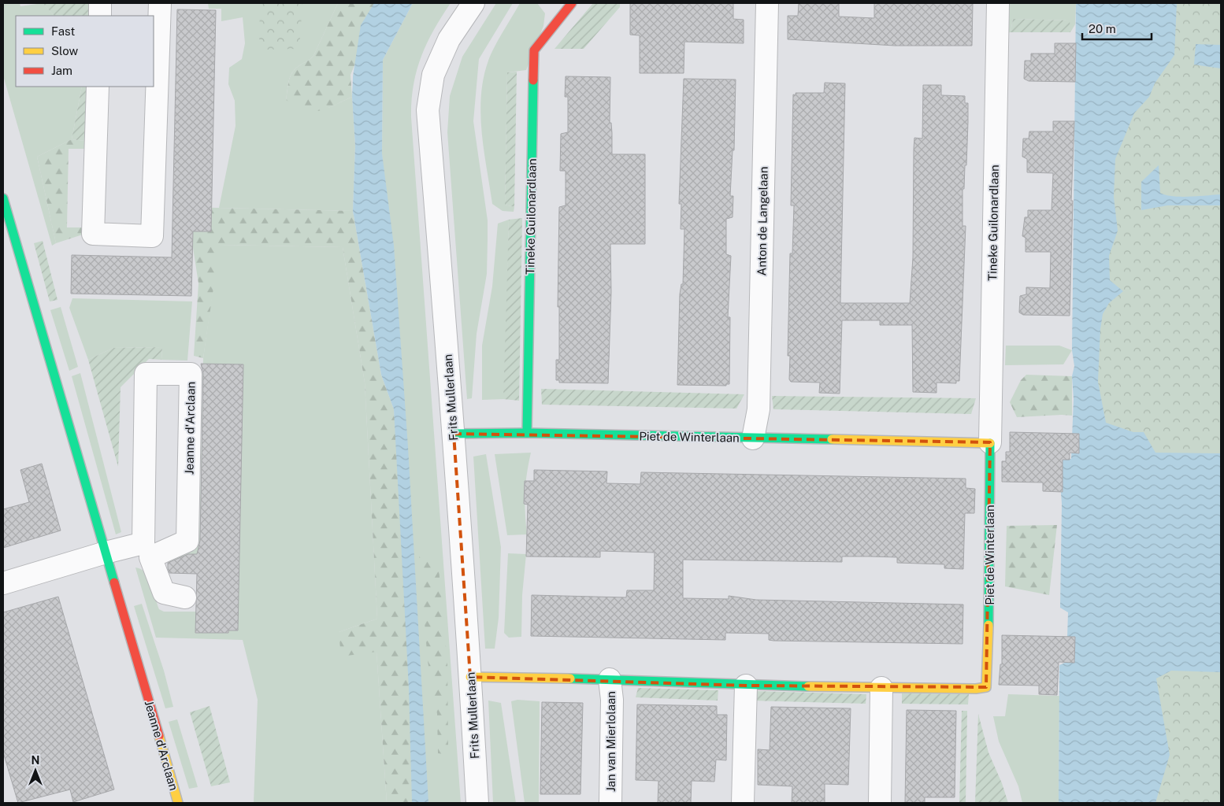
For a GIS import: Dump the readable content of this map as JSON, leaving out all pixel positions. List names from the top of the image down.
{
  "streets": {
    "street": [
      "Tineke Guilonardlaan",
      "Anton de Langelaan",
      "Frits Mullerlaan",
      "Jeanne d'Arclaan",
      "Piet de Winterlaan",
      "Jan van Mierlolaan"
    ]
  },
  "crossings": [
    ["Tineke Guilonardlaan", "Piet de Winterlaan"],
    ["Anton de Langelaan", "Piet de Winterlaan"],
    ["Frits Mullerlaan", "Piet de Winterlaan"],
    ["Piet de Winterlaan", "Jan van Mierlolaan"]
  ],
  "legend": ["Fast", "Slow", "Jam"],
  "scale_bar": "20 m",
  "north": "top"
}
